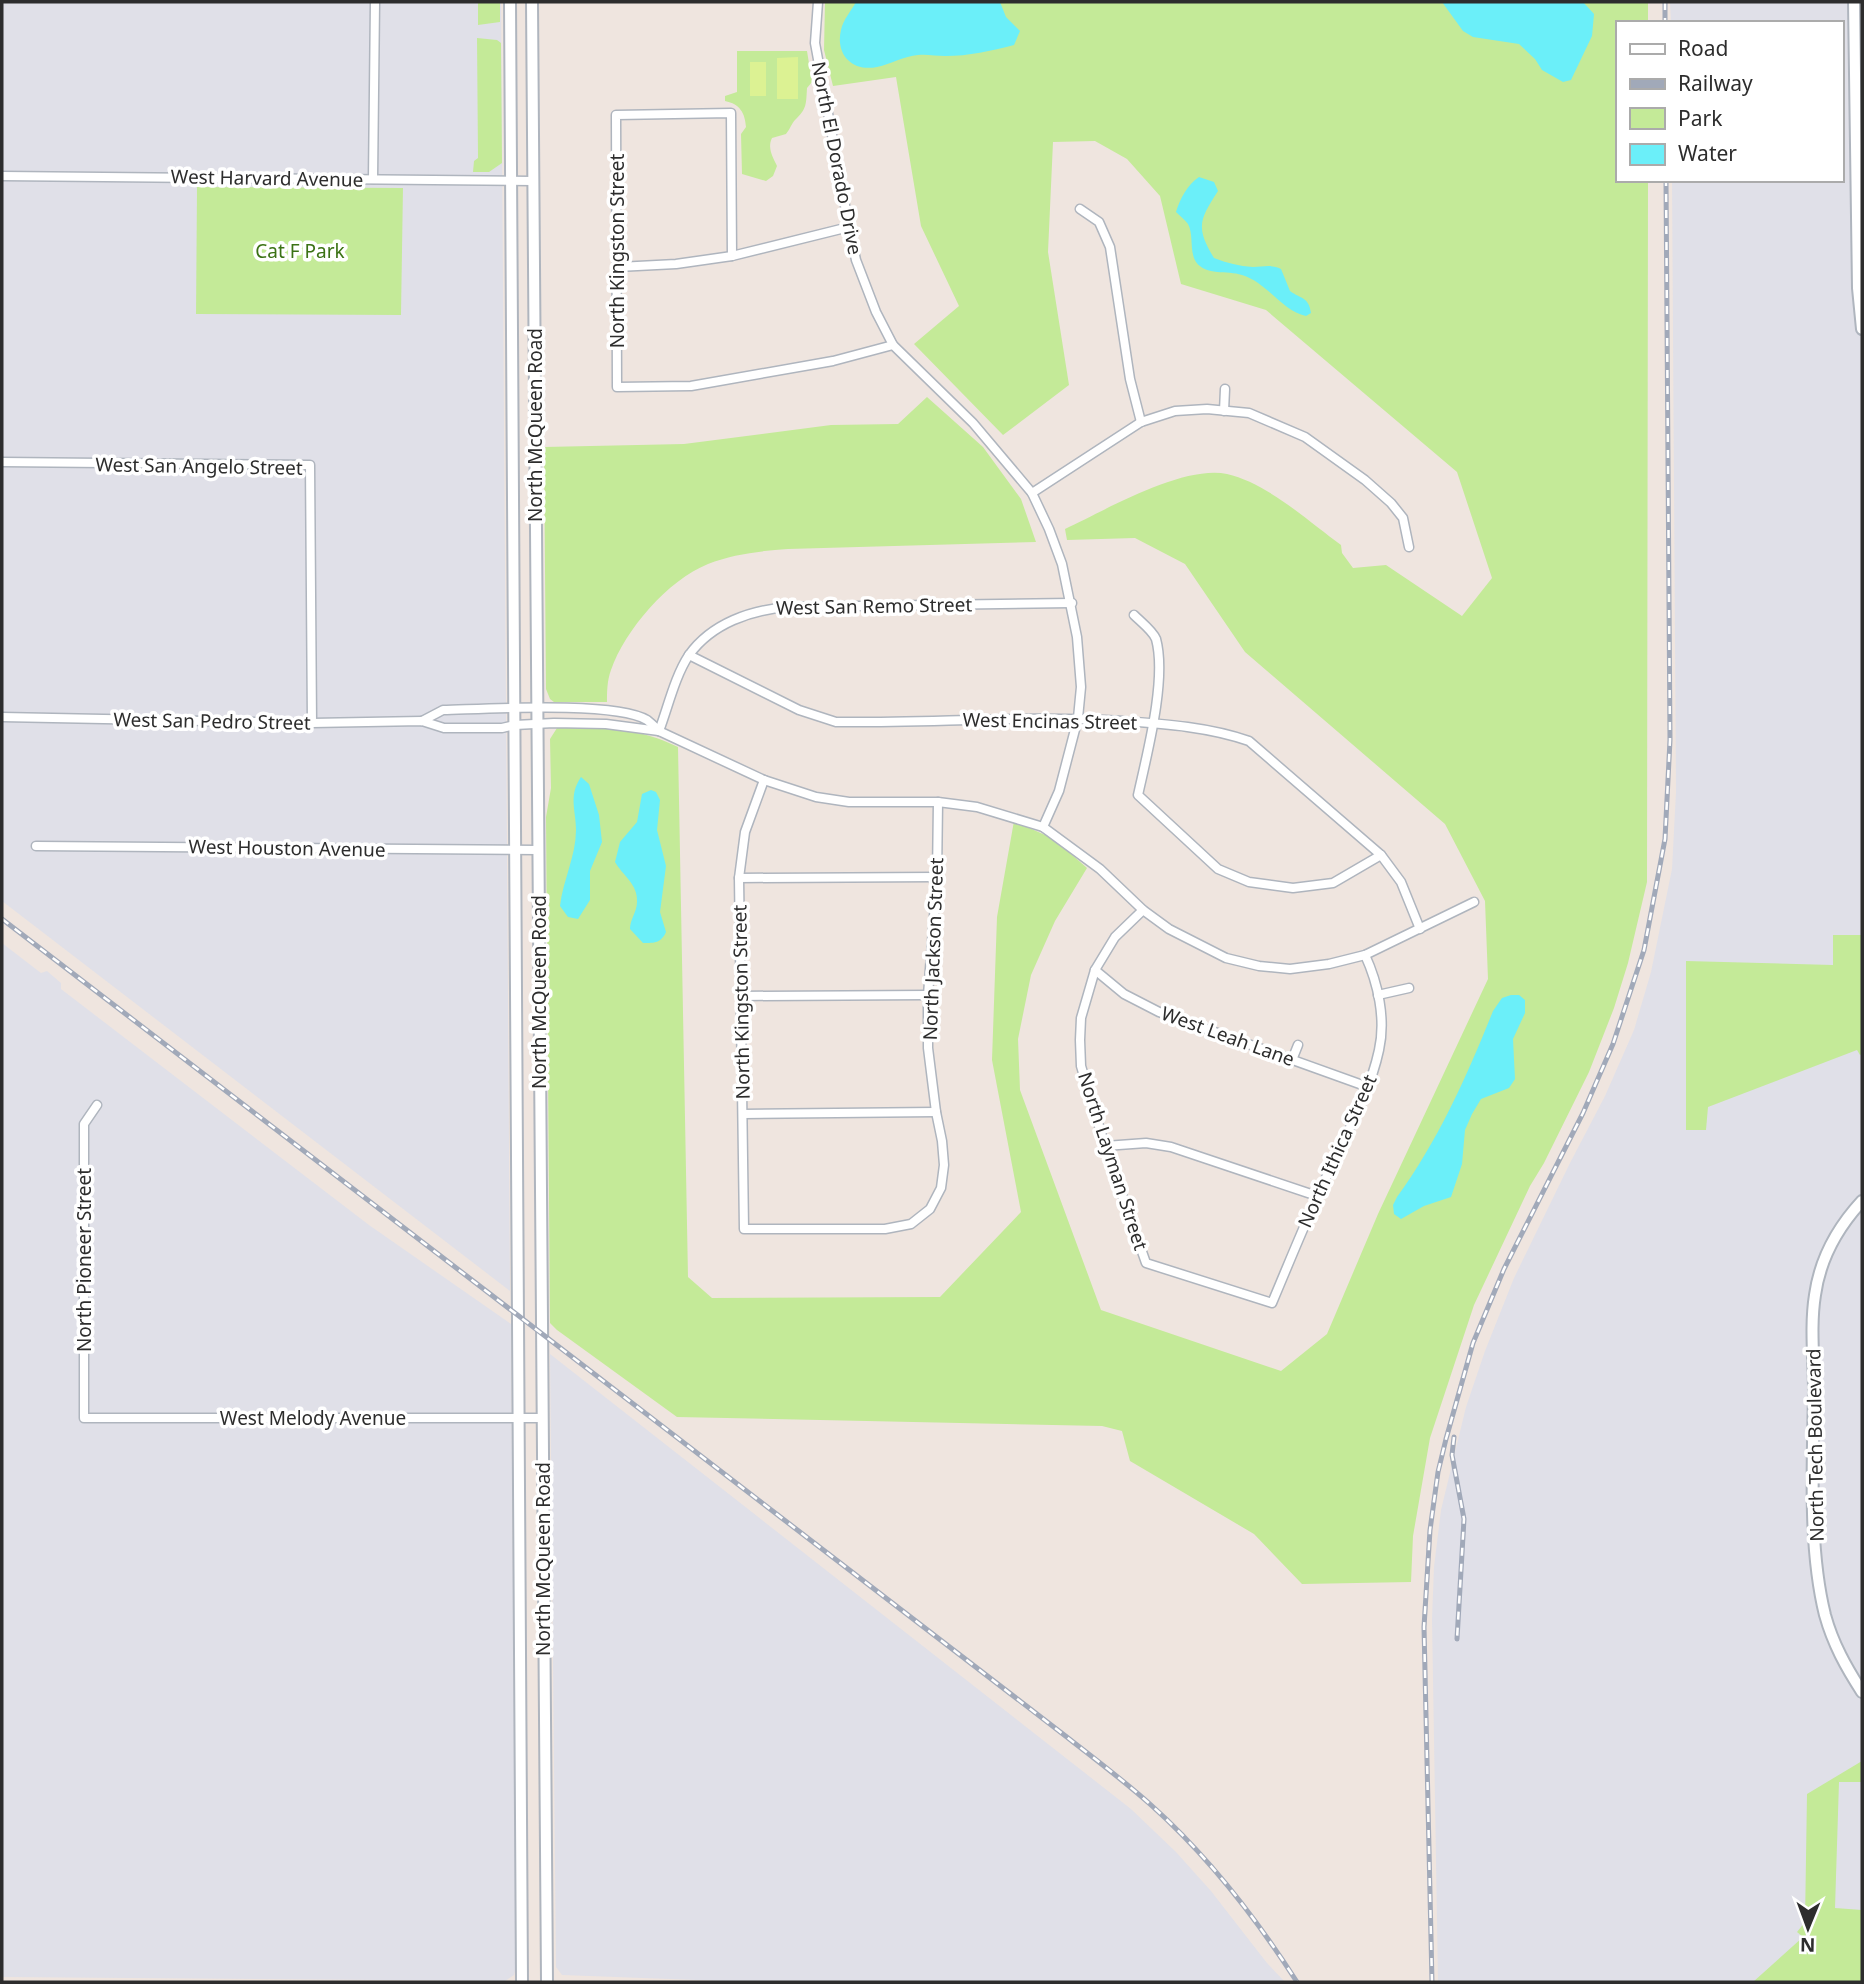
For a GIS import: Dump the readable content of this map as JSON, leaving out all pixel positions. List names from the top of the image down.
{
  "streets": {
    "main road": ["North McQueen Road", "North Tech Boulevard"],
    "street": [
      "North El Dorado Drive",
      "West Harvard Avenue",
      "North Kingston Street",
      "West San Angelo Street",
      "West San Remo Street",
      "West San Pedro Street",
      "West Encinas Street",
      "West Houston Avenue",
      "North Jackson Street",
      "West Leah Lane",
      "North Ithica Street",
      "North Layman Street",
      "North Pioneer Street",
      "West Melody Avenue"
    ]
  },
  "crossings": [
    ["North El Dorado Drive", "North Kingston Street"],
    ["North El Dorado Drive", "West San Remo Street"],
    ["North El Dorado Drive", "West San Pedro Street"],
    ["North El Dorado Drive", "West Encinas Street"],
    ["West Harvard Avenue", "North McQueen Road"],
    ["North Kingston Street", "West San Pedro Street"],
    ["North Kingston Street", "North Jackson Street"],
    ["North McQueen Road", "West San Pedro Street"],
    ["North McQueen Road", "West Houston Avenue"],
    ["North McQueen Road", "West Melody Avenue"],
    ["West San Angelo Street", "West San Pedro Street"],
    ["West San Remo Street", "West San Pedro Street"],
    ["West San Remo Street", "West Encinas Street"],
    ["West San Pedro Street", "West Encinas Street"],
    ["West San Pedro Street", "North Jackson Street"],
    ["West San Pedro Street", "North Ithica Street"],
    ["West San Pedro Street", "North Layman Street"],
    ["West Leah Lane", "North Ithica Street"],
    ["West Leah Lane", "North Layman Street"],
    ["North Ithica Street", "North Layman Street"],
    ["North Pioneer Street", "West Melody Avenue"]
  ],
  "parks": ["Cat F Park"],
  "legend": [
    "Road",
    "Railway",
    "Park",
    "Water"
  ],
  "north": "bottom"
}
